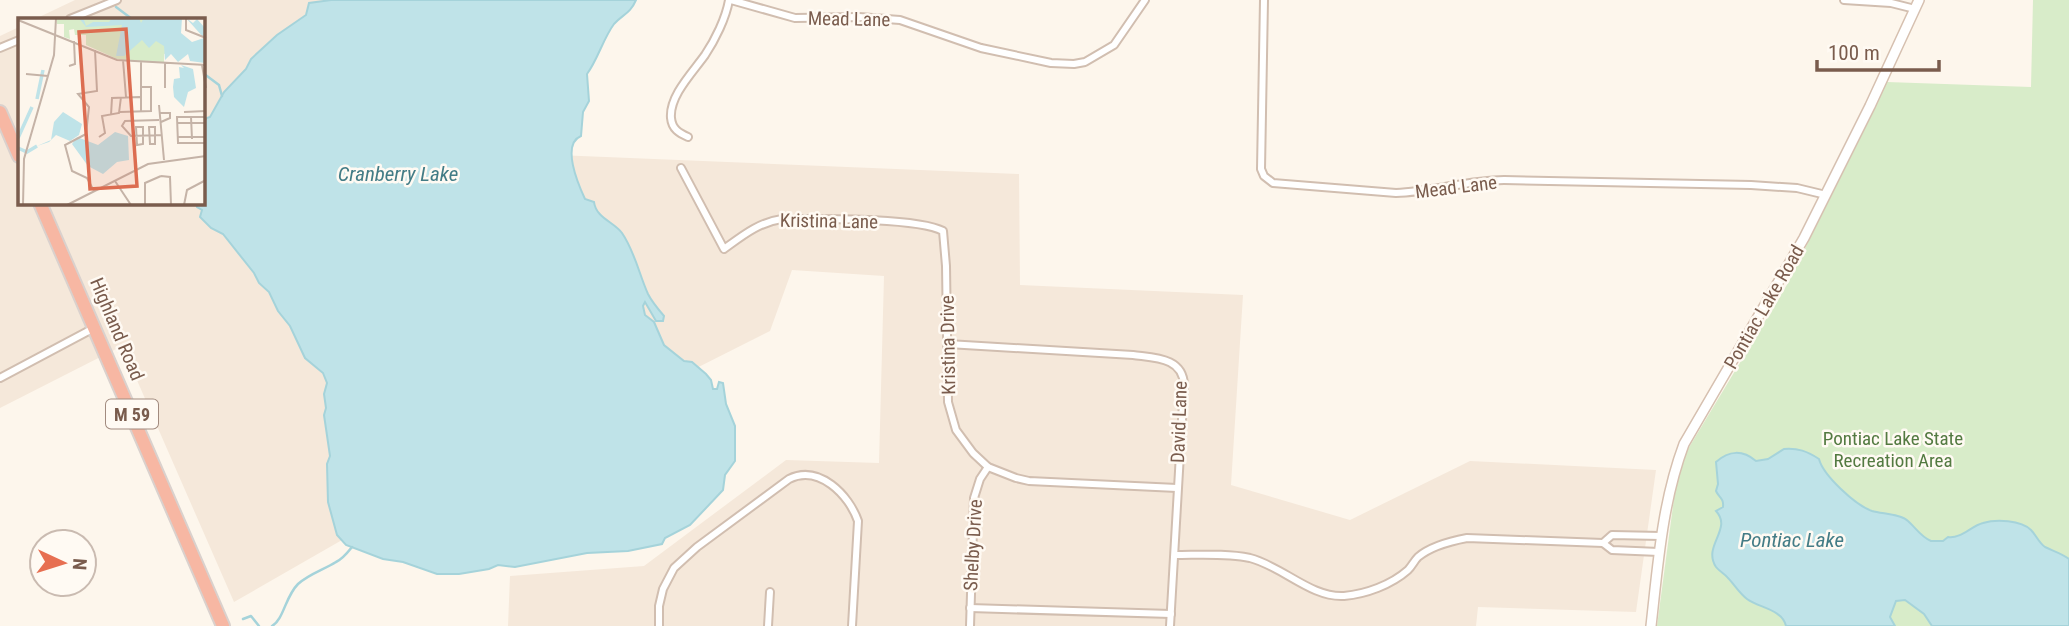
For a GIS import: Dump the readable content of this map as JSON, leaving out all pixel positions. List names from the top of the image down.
{
  "streets": {
    "highway": ["Highland Road", "M 59"],
    "street": [
      "Mead Lane",
      "Kristina Lane",
      "Pontiac Lake Road",
      "Kristina Drive",
      "David Lane",
      "Shelby Drive"
    ]
  },
  "crossings": [
    ["Mead Lane", "Pontiac Lake Road"],
    ["Kristina Lane", "Kristina Drive"],
    ["Kristina Drive", "David Lane"],
    ["Kristina Drive", "Shelby Drive"]
  ],
  "water": ["Cranberry Lake", "Pontiac Lake"],
  "parks": ["Pontiac Lake State Recreation Area"],
  "scale_bar": "100 m",
  "north": "right"
}
